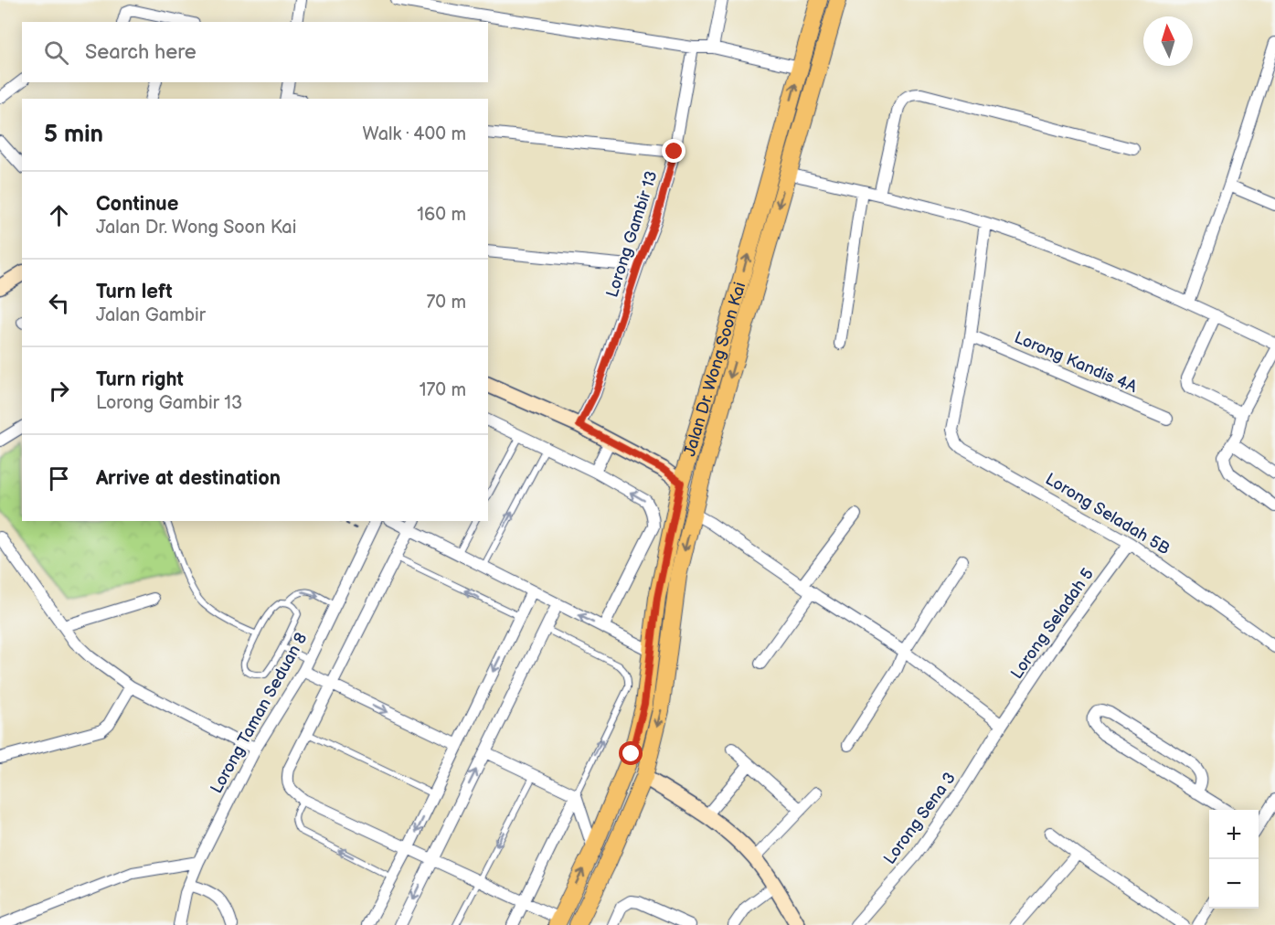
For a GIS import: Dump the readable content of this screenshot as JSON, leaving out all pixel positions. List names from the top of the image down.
{
  "streets": {
    "main road": ["Jalan Dr. Wong Soon Kai"],
    "street": [
      "Lorong Gambir 13",
      "Lorong Kandis 4A",
      "Lorong Seladah 5B",
      "Lorong Seladah 5",
      "Lorong Taman Seduan 8",
      "Lorong Sena 3"
    ]
  },
  "crossings": [
    ["Lorong Kandis 4A", "Lorong Seladah 5B"],
    ["Lorong Seladah 5B", "Lorong Seladah 5"],
    ["Lorong Seladah 5", "Lorong Sena 3"]
  ],
  "north": "top",
  "page": {
    "search": "Search here",
    "heading": ["5 min", "Walk · 400 m"],
    "list": [
      ["Continue", "Jalan Dr. Wong Soon Kai", "160 m"],
      ["Turn left", "Jalan Gambir", "70 m"],
      ["Turn right", "Lorong Gambir 13", "170 m"],
      "Arrive at destination"
    ],
    "map_buttons": ["+", "−"]
  }
}
